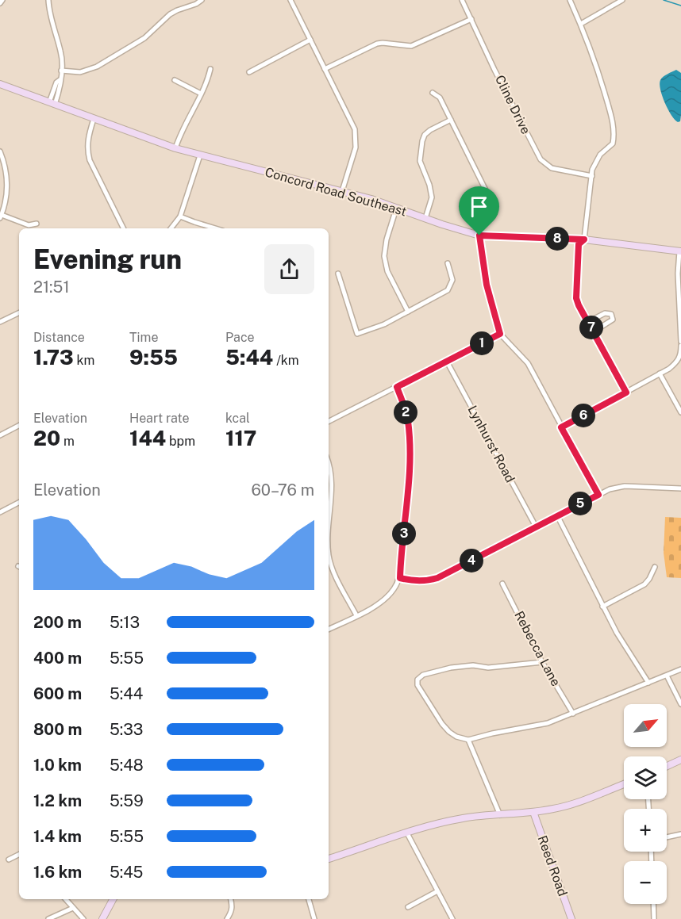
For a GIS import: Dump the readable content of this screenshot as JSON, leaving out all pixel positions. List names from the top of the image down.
{
  "streets": {
    "street": [
      "Cline Drive",
      "Concord Road Southeast",
      "Lynhurst Road",
      "Rebecca Lane",
      "Reed Road"
    ]
  },
  "north": "top right",
  "page": {
    "pins": [
      "8",
      "7",
      "1",
      "2",
      "6",
      "5",
      "3",
      "4"
    ],
    "heading": ["Evening run", "21:51"],
    "stats": [
      ["Distance", "1.73 km"],
      ["Time", "9:55"],
      ["Pace", "5:44 /km"],
      ["Elevation", "20 m"],
      ["Heart rate", "144 bpm"],
      ["kcal", "117"]
    ],
    "chart": ["Elevation", "60–76 m"],
    "list": [
      {
        "name": "200 m",
        "note": "5:13"
      },
      {
        "name": "400 m",
        "note": "5:55"
      },
      {
        "name": "600 m",
        "note": "5:44"
      },
      {
        "name": "800 m",
        "note": "5:33"
      },
      {
        "name": "1.0 km",
        "note": "5:48"
      },
      {
        "name": "1.2 km",
        "note": "5:59"
      },
      {
        "name": "1.4 km",
        "note": "5:55"
      },
      {
        "name": "1.6 km",
        "note": "5:45"
      }
    ],
    "map_buttons": ["+", "−"]
  }
}
